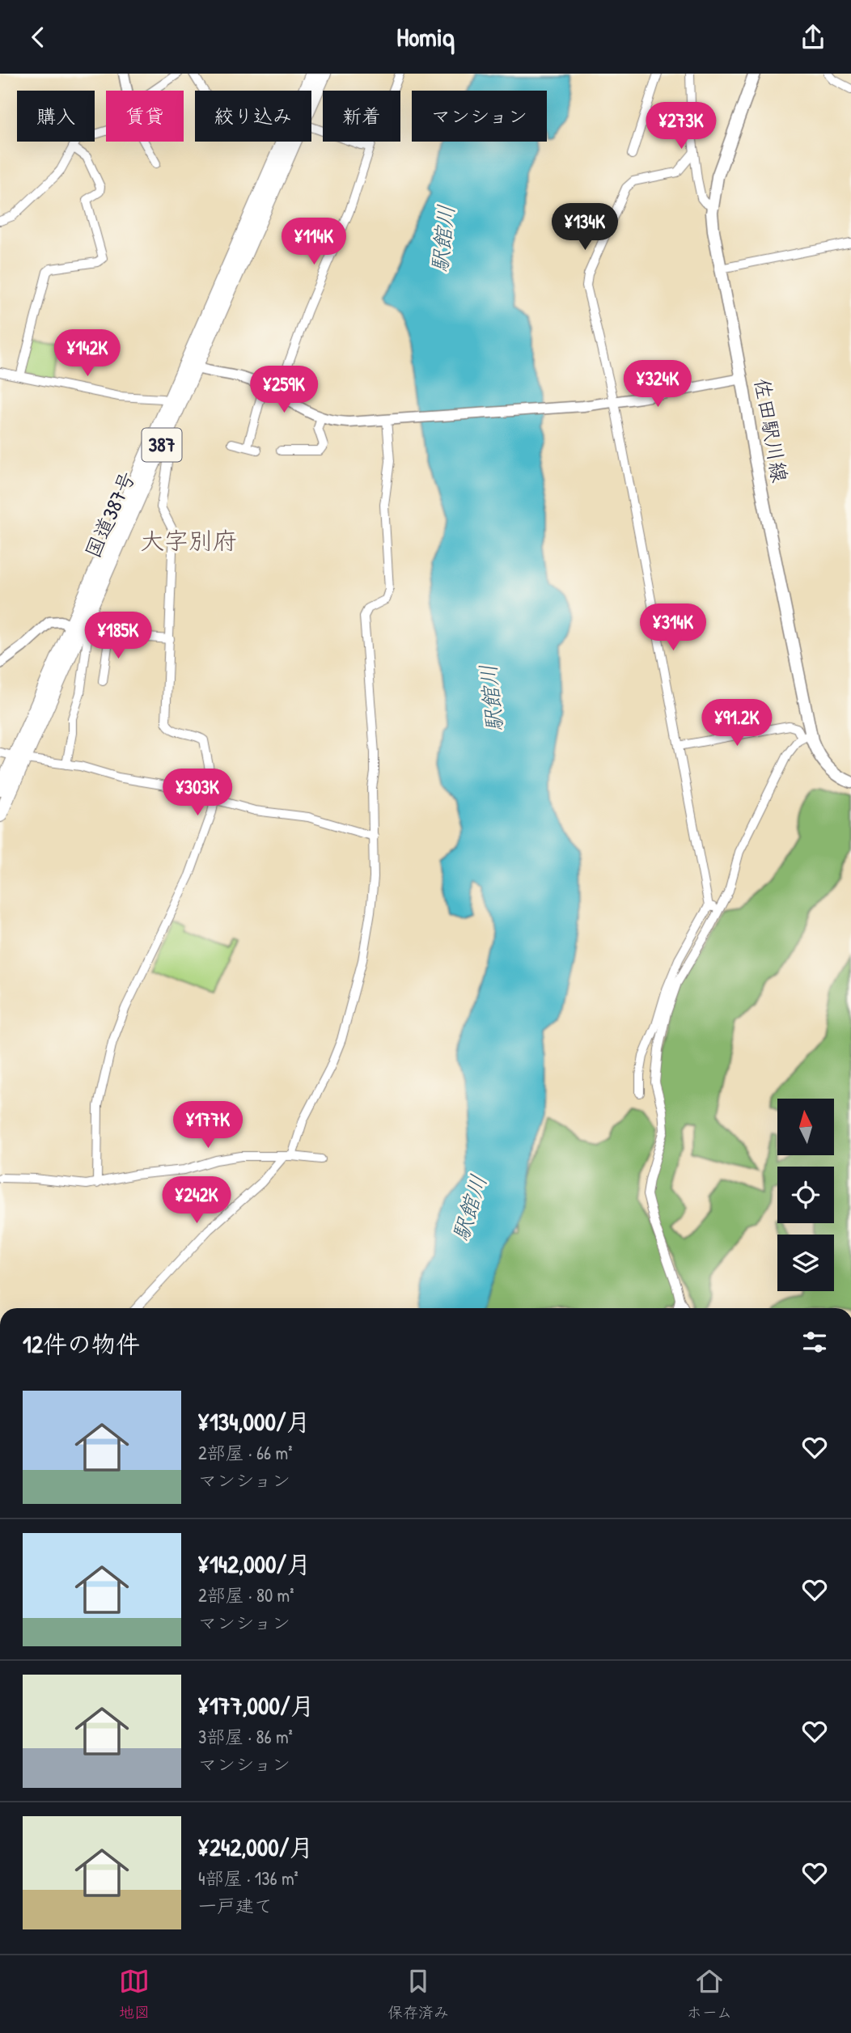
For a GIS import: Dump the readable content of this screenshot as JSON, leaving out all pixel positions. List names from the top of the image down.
{
  "streets": {
    "highway": ["387", "国道387号"],
    "main road": ["佐田駅川線"]
  },
  "districts": ["大字別府"],
  "water": ["駅館川"],
  "north": "top",
  "page": {
    "header": "Homiq",
    "chip": [
      "購入",
      "賃貸",
      "絞り込み",
      "新着",
      "マンション"
    ],
    "price": [
      "¥273K",
      "¥134K",
      "¥114K",
      "¥142K",
      "¥324K",
      "¥259K",
      "¥314K",
      "¥185K",
      "¥91.2K",
      "¥303K",
      "¥177K",
      "¥242K"
    ],
    "heading": "12件の物件",
    "list": [
      {
        "name": "¥134,000/月",
        "note": "2部屋 · 66 m² · マンション"
      },
      {
        "name": "¥142,000/月",
        "note": "2部屋 · 80 m² · マンション"
      },
      {
        "name": "¥177,000/月",
        "note": "3部屋 · 86 m² · マンション"
      },
      {
        "name": "¥242,000/月",
        "note": "4部屋 · 136 m² · 一戸建て"
      }
    ],
    "tabs": ["地図", "保存済み", "ホーム"]
  }
}
